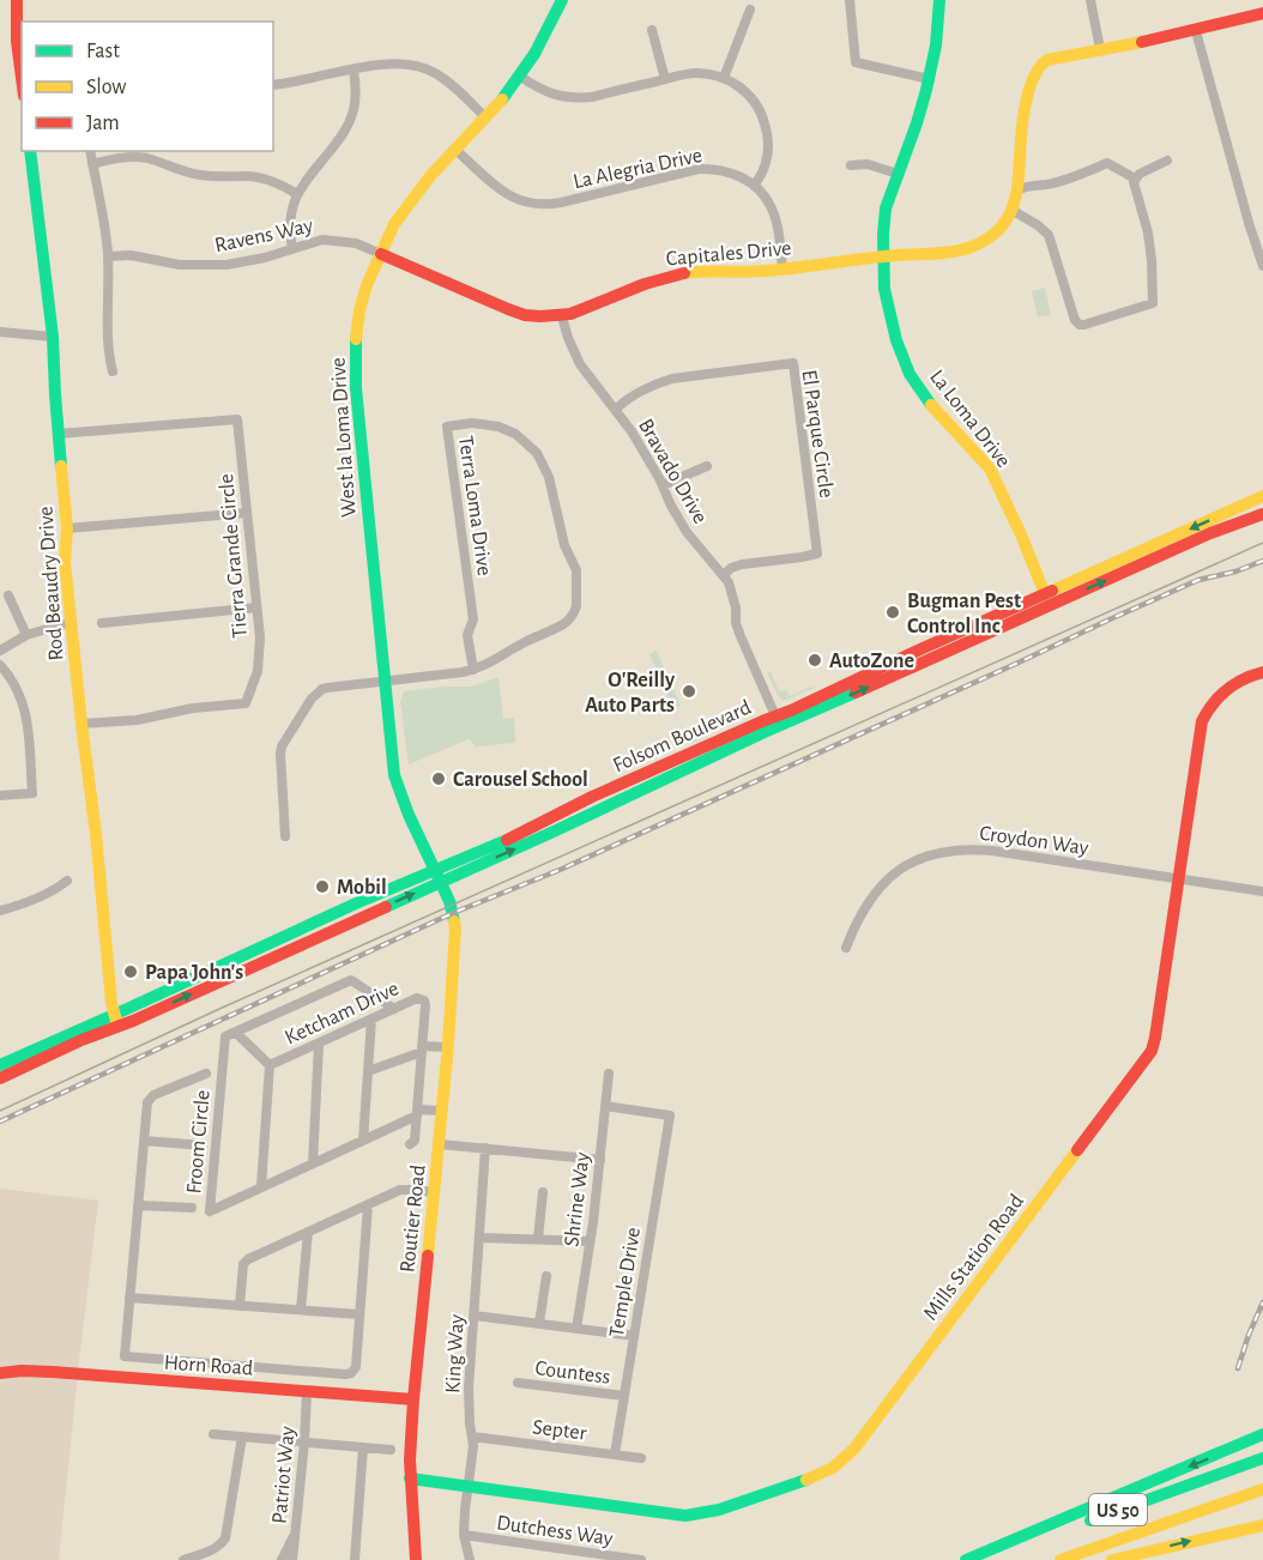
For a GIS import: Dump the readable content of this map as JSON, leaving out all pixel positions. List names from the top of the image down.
{
  "streets": {
    "main road": [
      "Capitales Drive",
      "La Loma Drive",
      "West la Loma Drive",
      "Rod Beaudry Drive",
      "Folsom Boulevard",
      "Routier Road",
      "Mills Station Road",
      "Horn Road",
      "US 50"
    ],
    "street": [
      "La Alegria Drive",
      "Ravens Way",
      "El Parque Circle",
      "Bravado Drive",
      "Terra Loma Drive",
      "Tierra Grande Circle",
      "Croydon Way",
      "Ketcham Drive",
      "Froom Circle",
      "Shrine Way",
      "Temple Drive",
      "King Way",
      "Countess",
      "Septer",
      "Patriot Way",
      "Dutchess Way"
    ]
  },
  "crossings": [
    ["La Alegria Drive", "Capitales Drive"],
    ["La Alegria Drive", "West la Loma Drive"],
    ["Ravens Way", "Capitales Drive"],
    ["Ravens Way", "West la Loma Drive"],
    ["Capitales Drive", "La Loma Drive"],
    ["Capitales Drive", "West la Loma Drive"],
    ["Capitales Drive", "Bravado Drive"],
    ["La Loma Drive", "Folsom Boulevard"],
    ["El Parque Circle", "Bravado Drive"],
    ["West la Loma Drive", "Terra Loma Drive"],
    ["West la Loma Drive", "Folsom Boulevard"],
    ["West la Loma Drive", "Routier Road"],
    ["Bravado Drive", "Folsom Boulevard"],
    ["Tierra Grande Circle", "Rod Beaudry Drive"],
    ["Rod Beaudry Drive", "Folsom Boulevard"],
    ["Folsom Boulevard", "Routier Road"],
    ["Croydon Way", "Mills Station Road"],
    ["Ketcham Drive", "Froom Circle"],
    ["Shrine Way", "Temple Drive"],
    ["Routier Road", "Mills Station Road"],
    ["Routier Road", "Horn Road"],
    ["Mills Station Road", "King Way"],
    ["Temple Drive", "Countess"],
    ["Temple Drive", "Septer"],
    ["King Way", "Septer"],
    ["King Way", "Dutchess Way"],
    ["Horn Road", "Patriot Way"]
  ],
  "places": [
    "Bugman Pest Control Inc",
    "AutoZone",
    "O'Reilly Auto Parts",
    "Carousel School",
    "Mobil",
    "Papa John's"
  ],
  "legend": ["Fast", "Slow", "Jam"]
}
